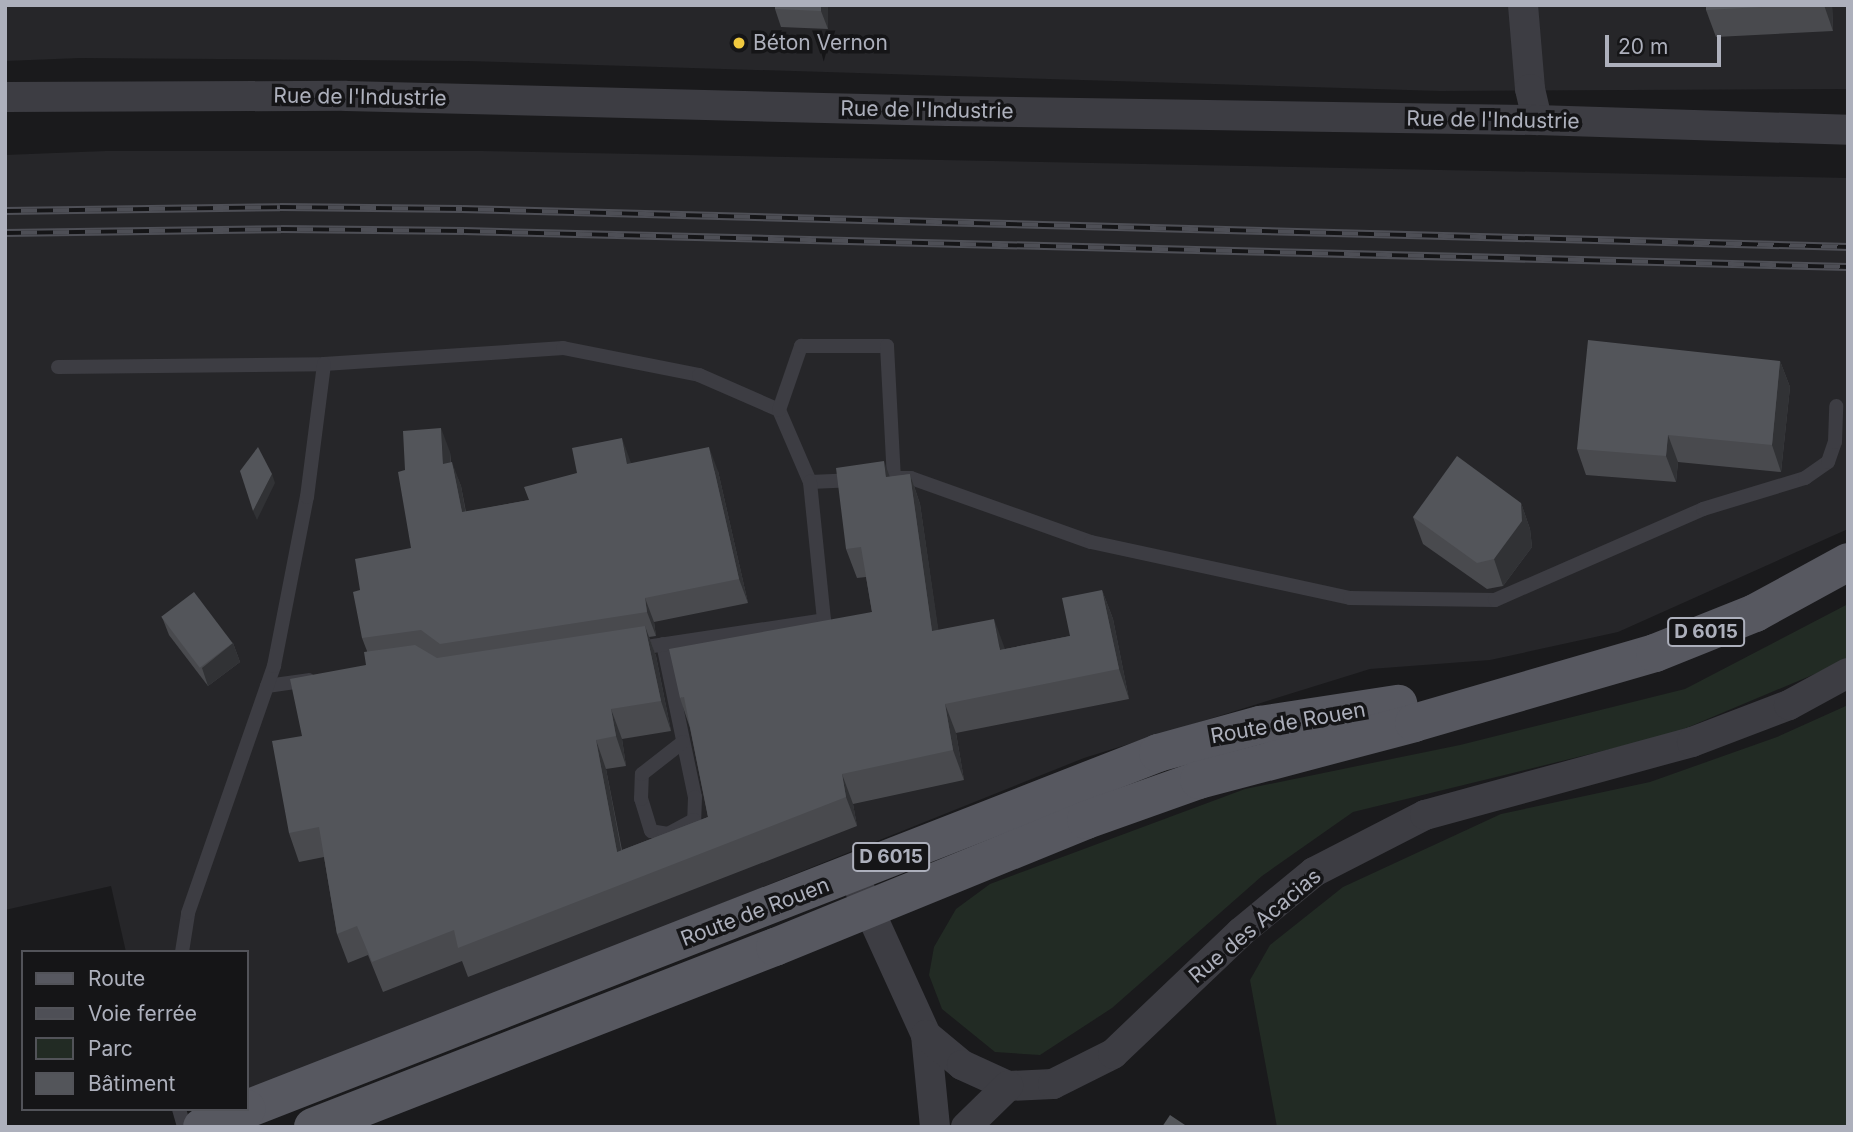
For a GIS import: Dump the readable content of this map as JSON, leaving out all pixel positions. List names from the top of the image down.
{
  "streets": {
    "main road": ["D 6015", "Route de Rouen"],
    "street": ["Rue de l'Industrie", "Rue des Acacias"]
  },
  "places": ["Béton Vernon"],
  "legend": [
    "Route",
    "Voie ferrée",
    "Parc",
    "Bâtiment"
  ],
  "scale_bar": "20 m"
}
